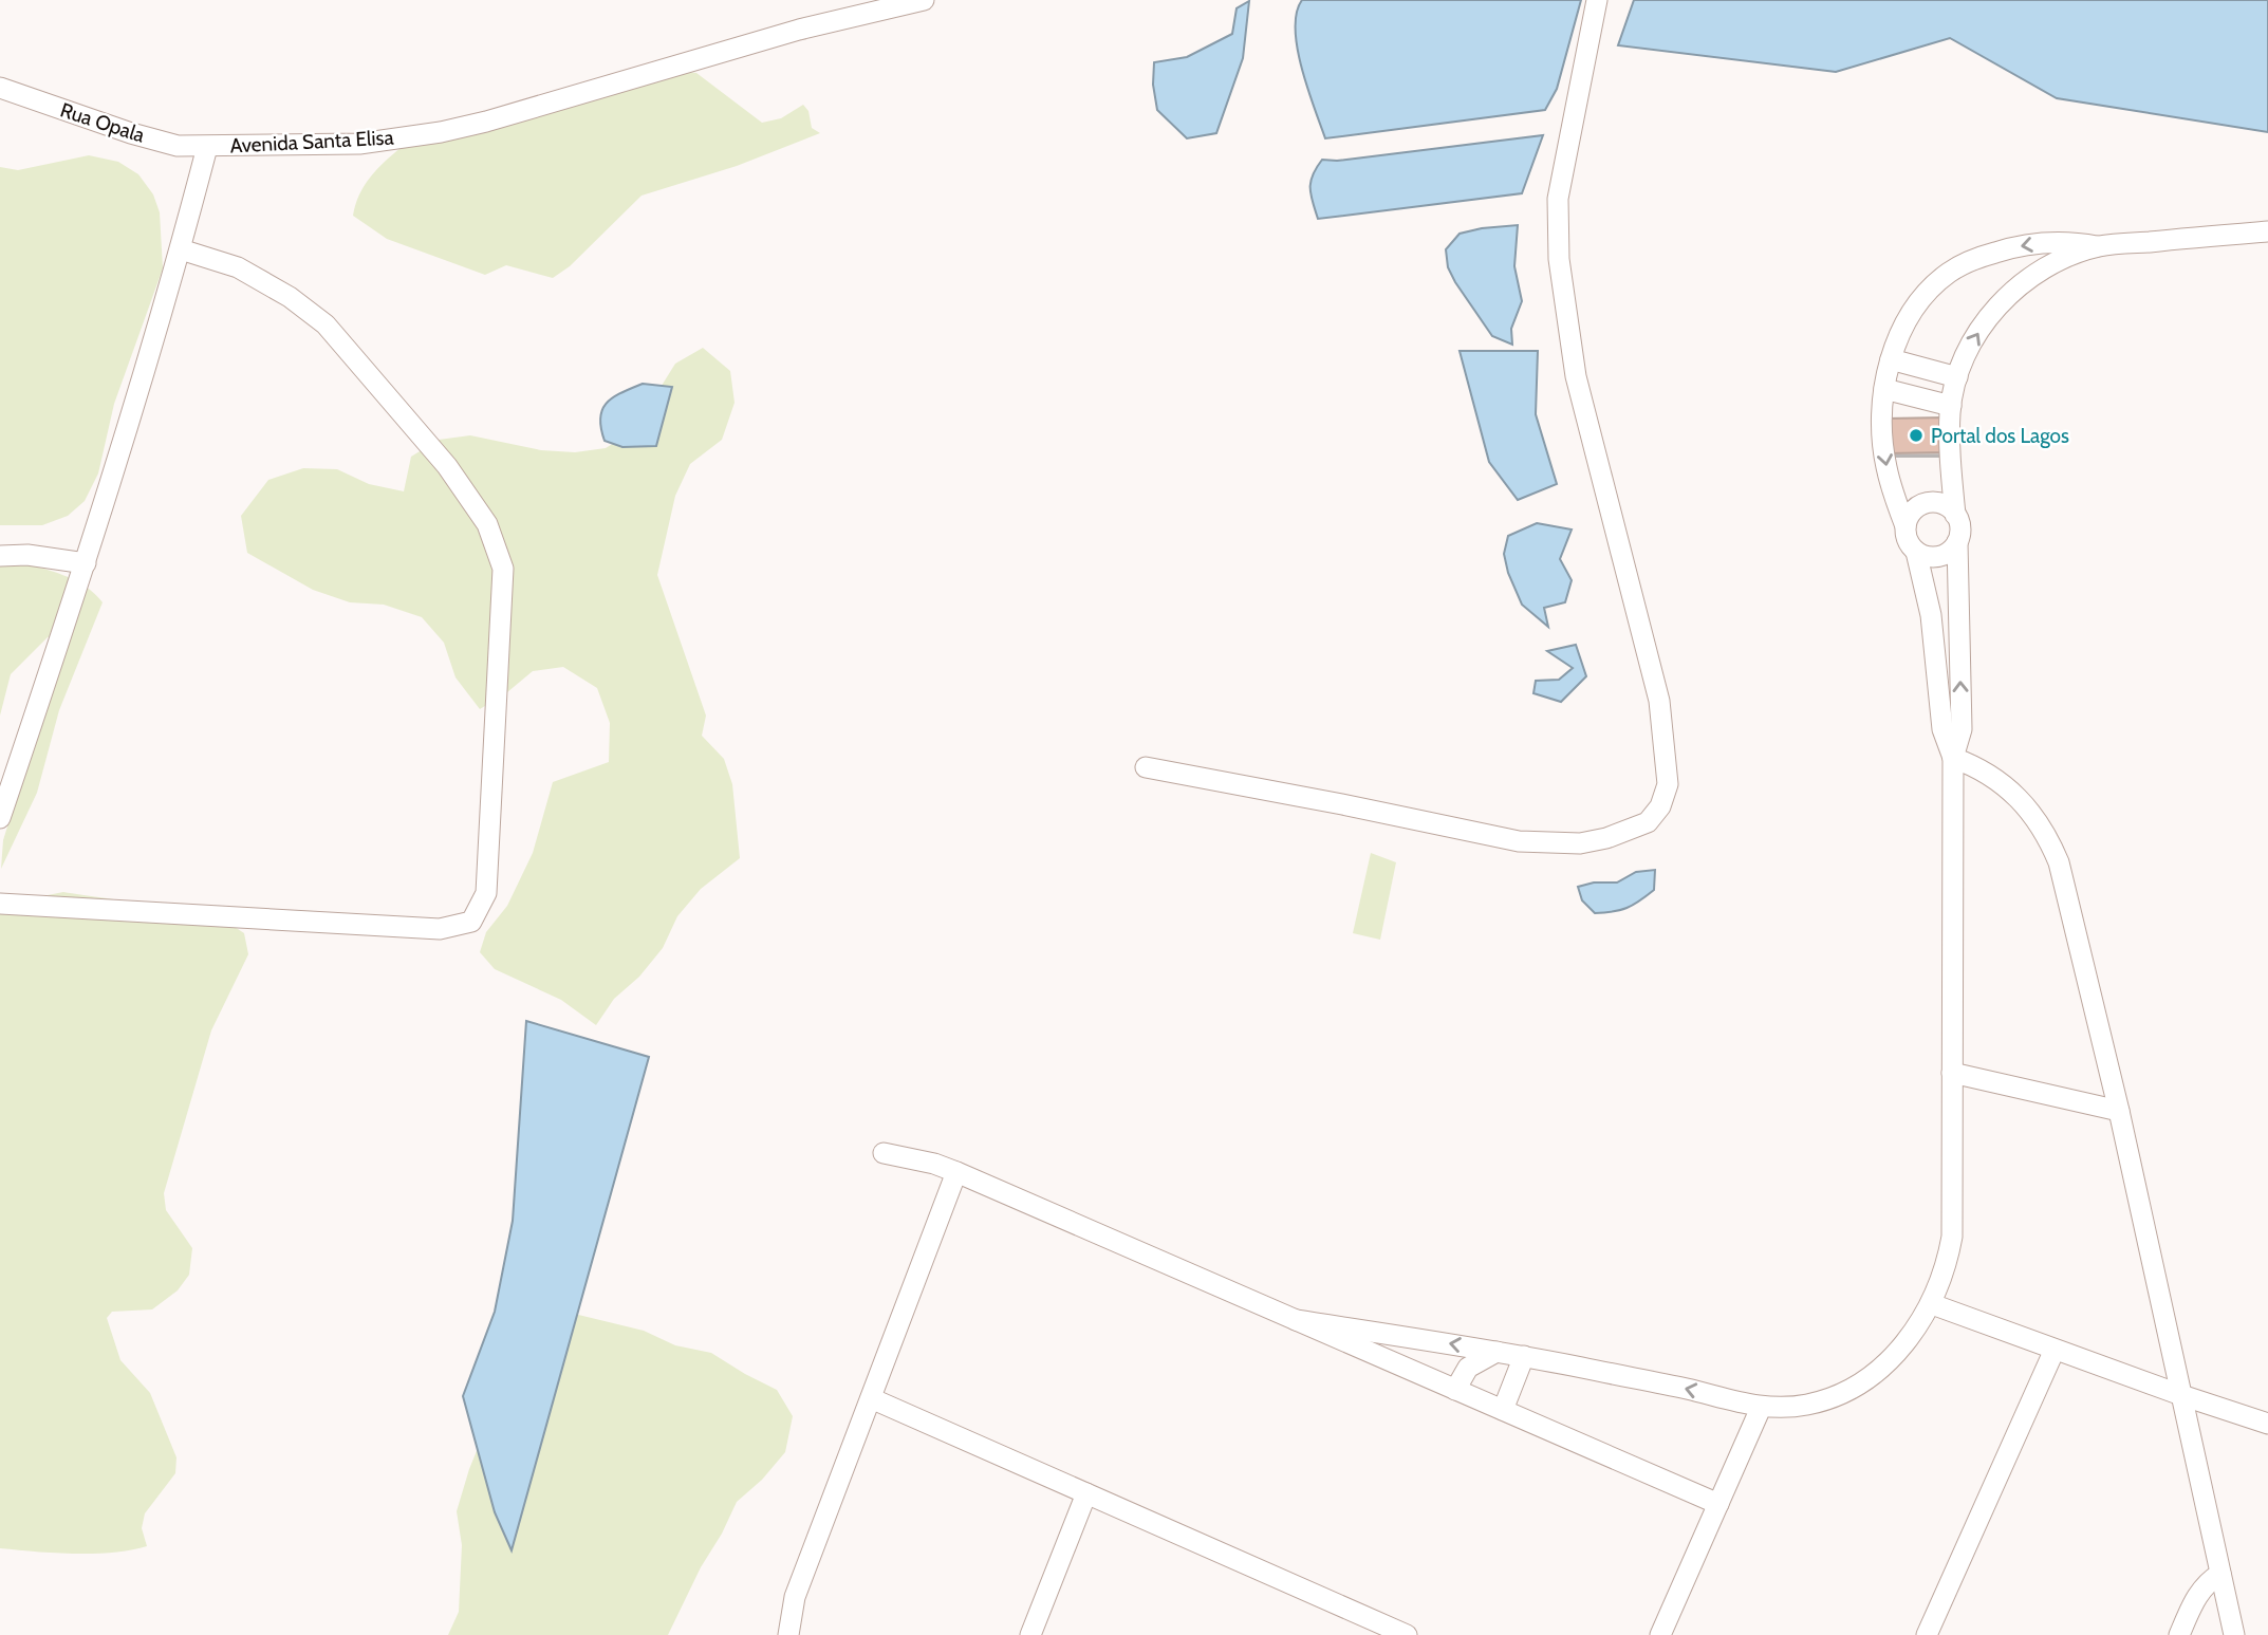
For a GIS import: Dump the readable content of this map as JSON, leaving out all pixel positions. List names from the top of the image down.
{
  "streets": {
    "street": ["Rua Opala", "Avenida Santa Elisa"]
  },
  "crossings": [
    ["Rua Opala", "Avenida Santa Elisa"]
  ],
  "places": ["Portal dos Lagos"]
}
